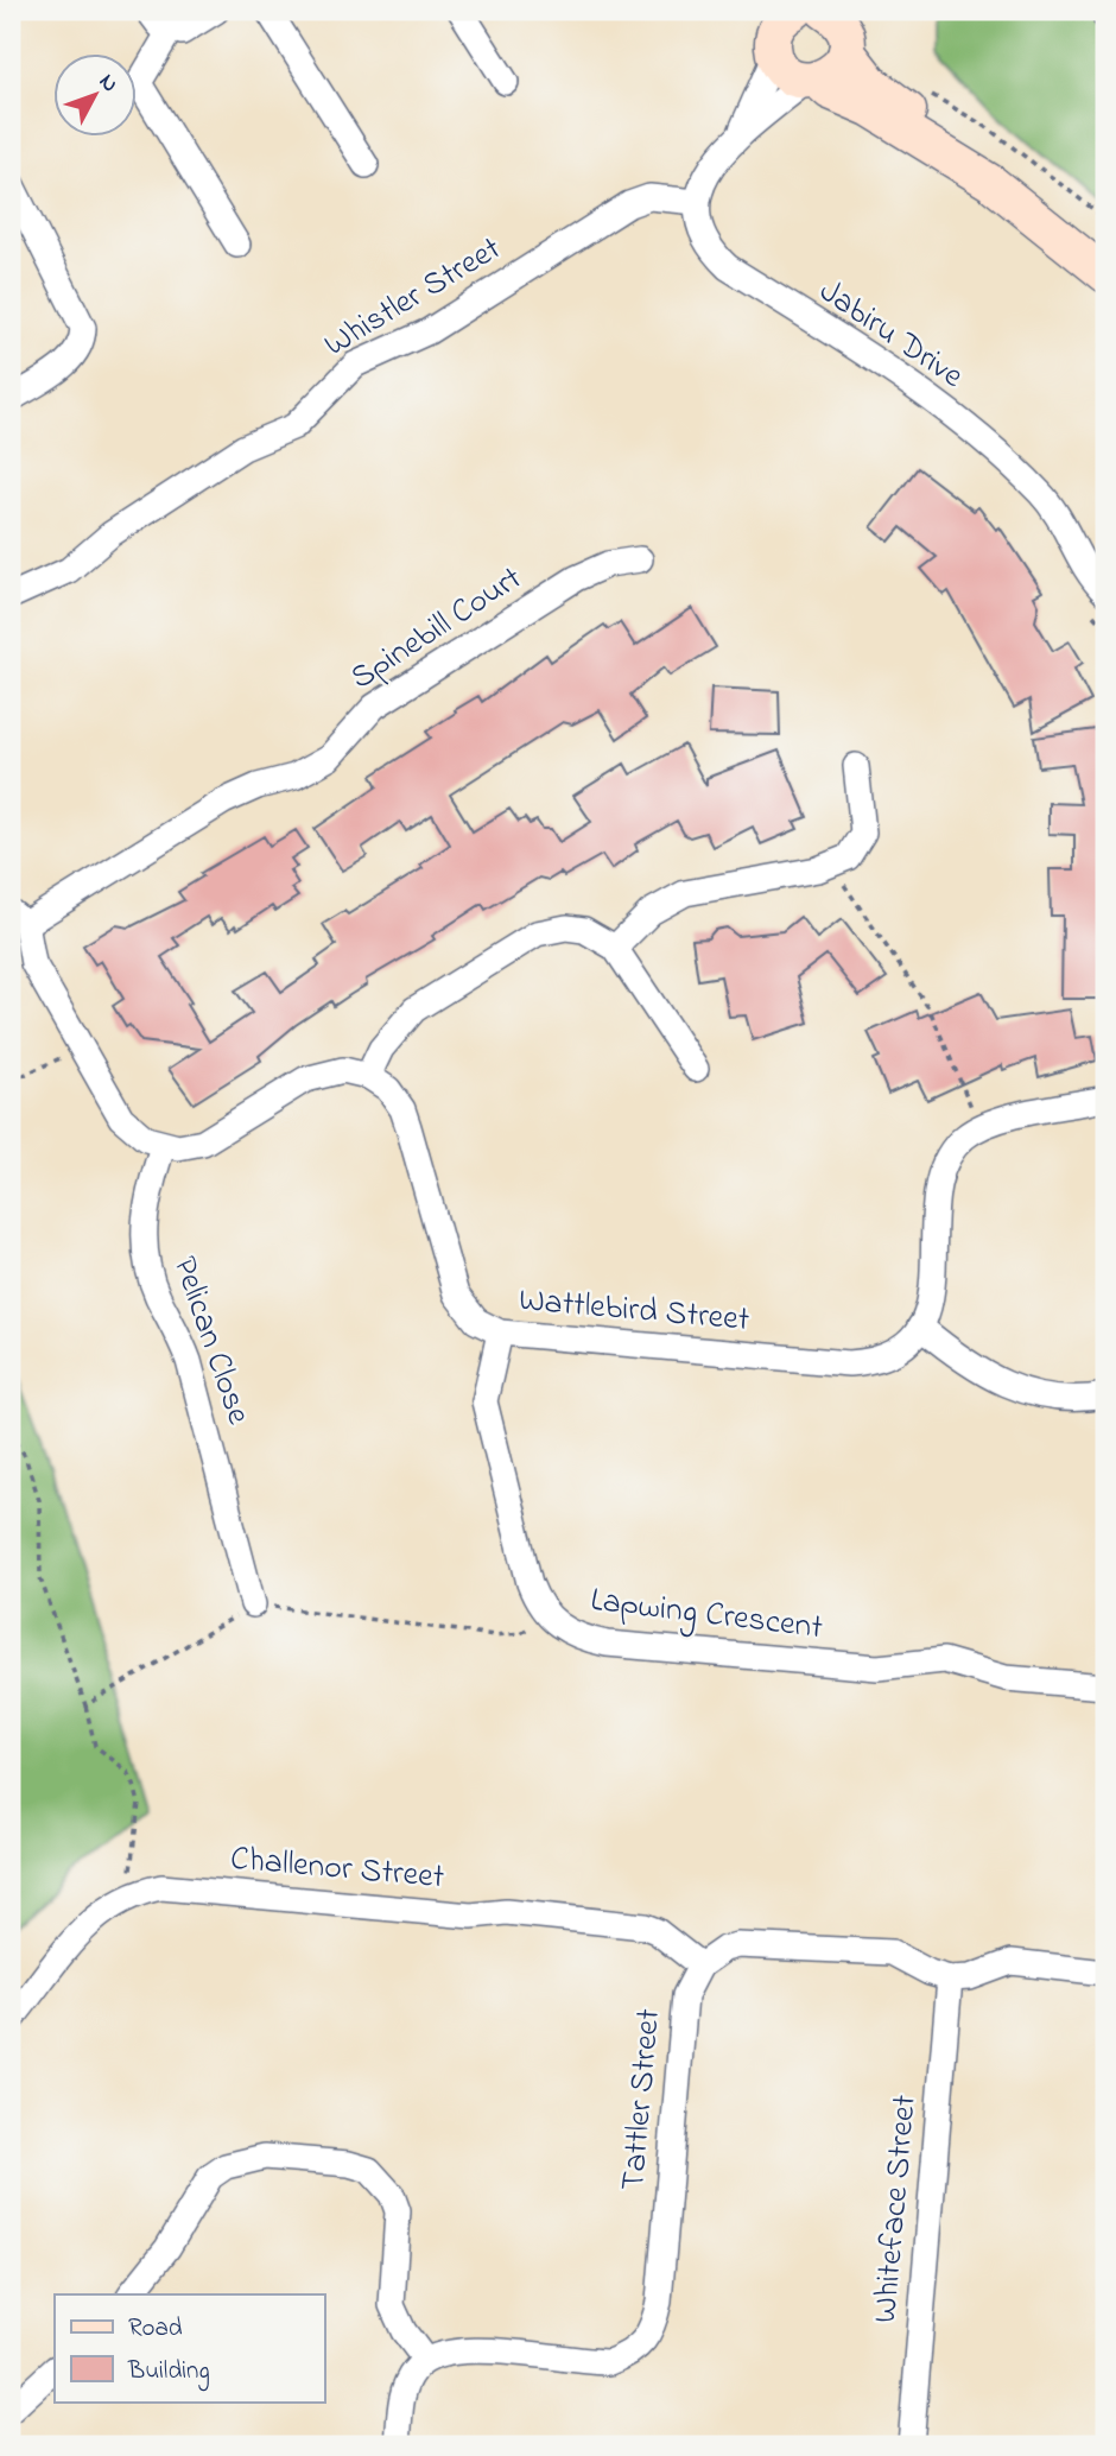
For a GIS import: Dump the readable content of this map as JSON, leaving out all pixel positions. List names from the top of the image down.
{
  "streets": {
    "street": [
      "Whistler Street",
      "Jabiru Drive",
      "Spinebill Court",
      "Wattlebird Street",
      "Pelican Close",
      "Lapwing Crescent",
      "Challenor Street",
      "Tattler Street",
      "Whiteface Street"
    ]
  },
  "crossings": [
    ["Whistler Street", "Jabiru Drive"],
    ["Wattlebird Street", "Lapwing Crescent"],
    ["Challenor Street", "Tattler Street"]
  ],
  "legend": ["Road", "Building"],
  "north": "top right"
}
